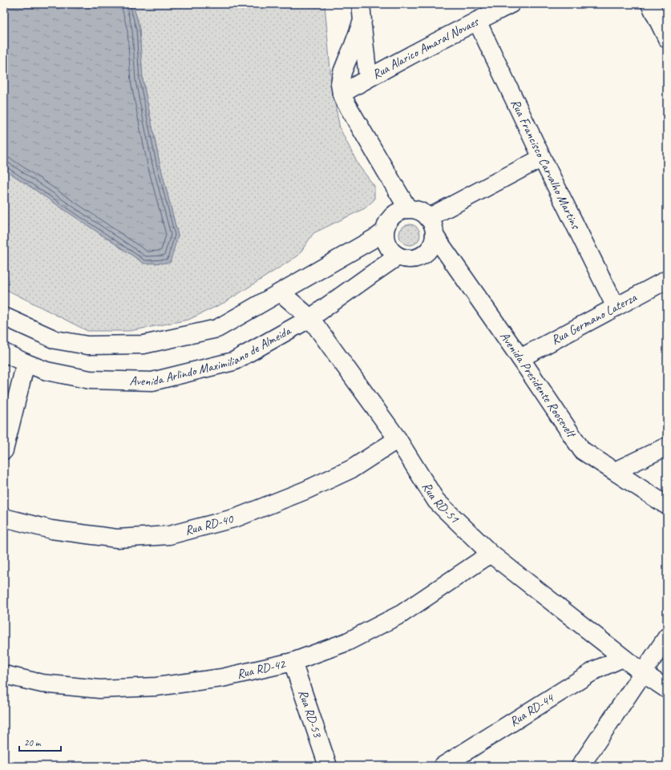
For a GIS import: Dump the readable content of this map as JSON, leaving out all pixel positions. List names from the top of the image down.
{
  "streets": {
    "street": [
      "Rua Alarico Amaral Novaes",
      "Rua Francisco Carvalho Martins",
      "Rua Germano Laterza",
      "Avenida Arlindo Maximiliano de Almeida",
      "Avenida Presidente Roosevelt",
      "Rua RD-51",
      "Rua RD-40",
      "Rua RD-42",
      "Rua RD-44",
      "Rua RD-53"
    ]
  },
  "crossings": [
    ["Rua Alarico Amaral Novaes", "Rua Francisco Carvalho Martins"],
    ["Rua Francisco Carvalho Martins", "Rua Germano Laterza"],
    ["Rua Germano Laterza", "Avenida Presidente Roosevelt"],
    ["Avenida Arlindo Maximiliano de Almeida", "Avenida Presidente Roosevelt"],
    ["Avenida Arlindo Maximiliano de Almeida", "Rua RD-51"],
    ["Rua RD-51", "Rua RD-40"],
    ["Rua RD-51", "Rua RD-42"],
    ["Rua RD-51", "Rua RD-44"],
    ["Rua RD-42", "Rua RD-53"]
  ],
  "scale_bar": "20 m"
}
